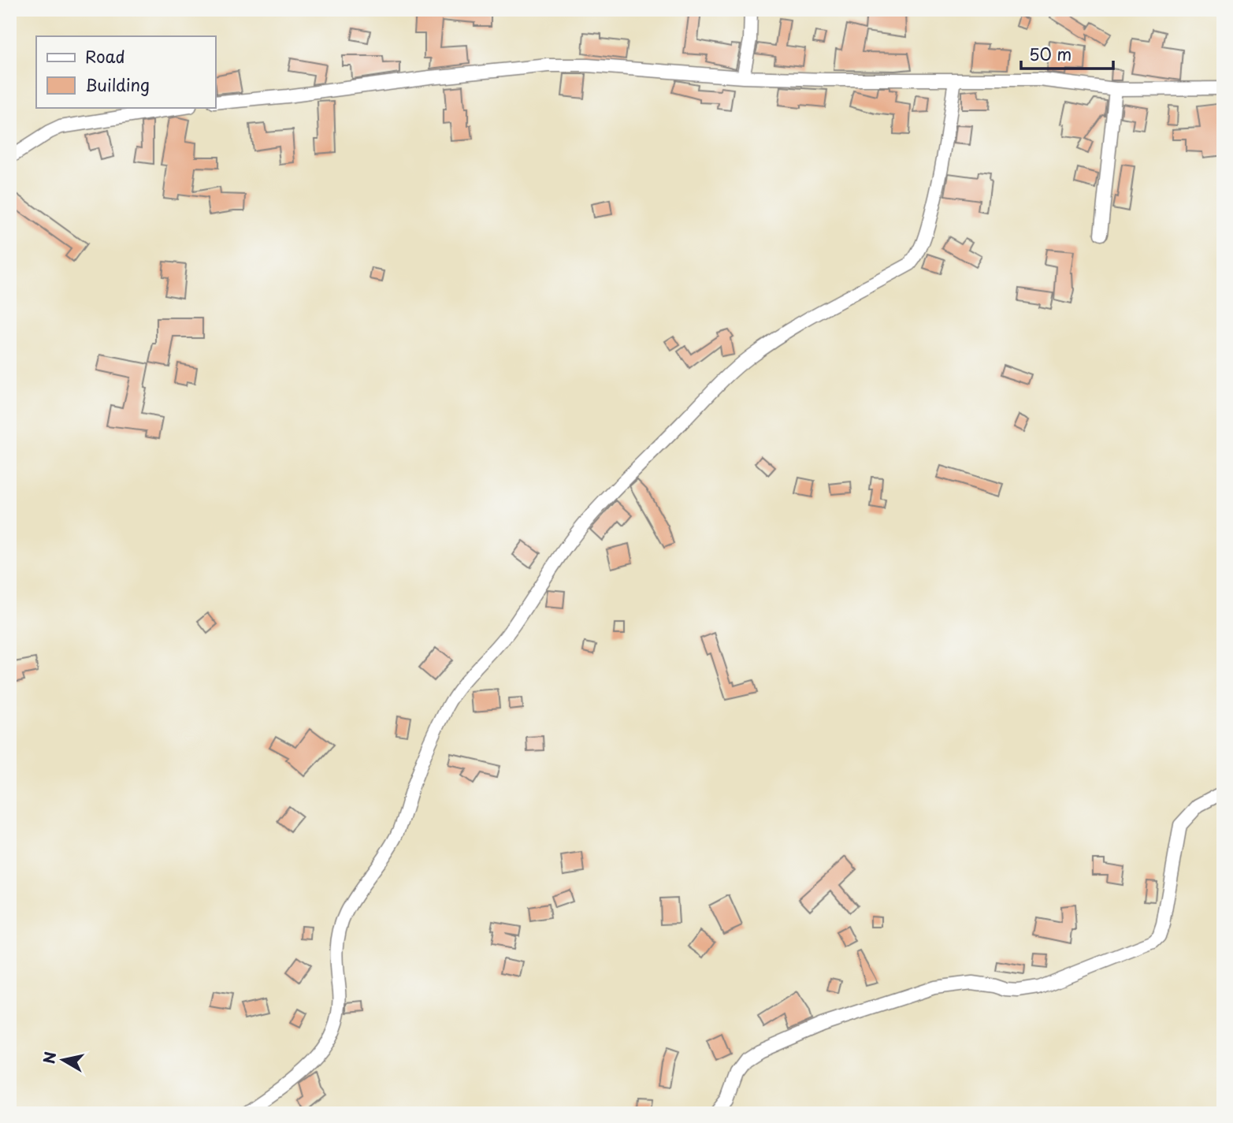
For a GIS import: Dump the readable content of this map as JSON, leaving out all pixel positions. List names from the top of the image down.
{
  "legend": ["Road", "Building"],
  "scale_bar": "50 m",
  "north": "left"
}
